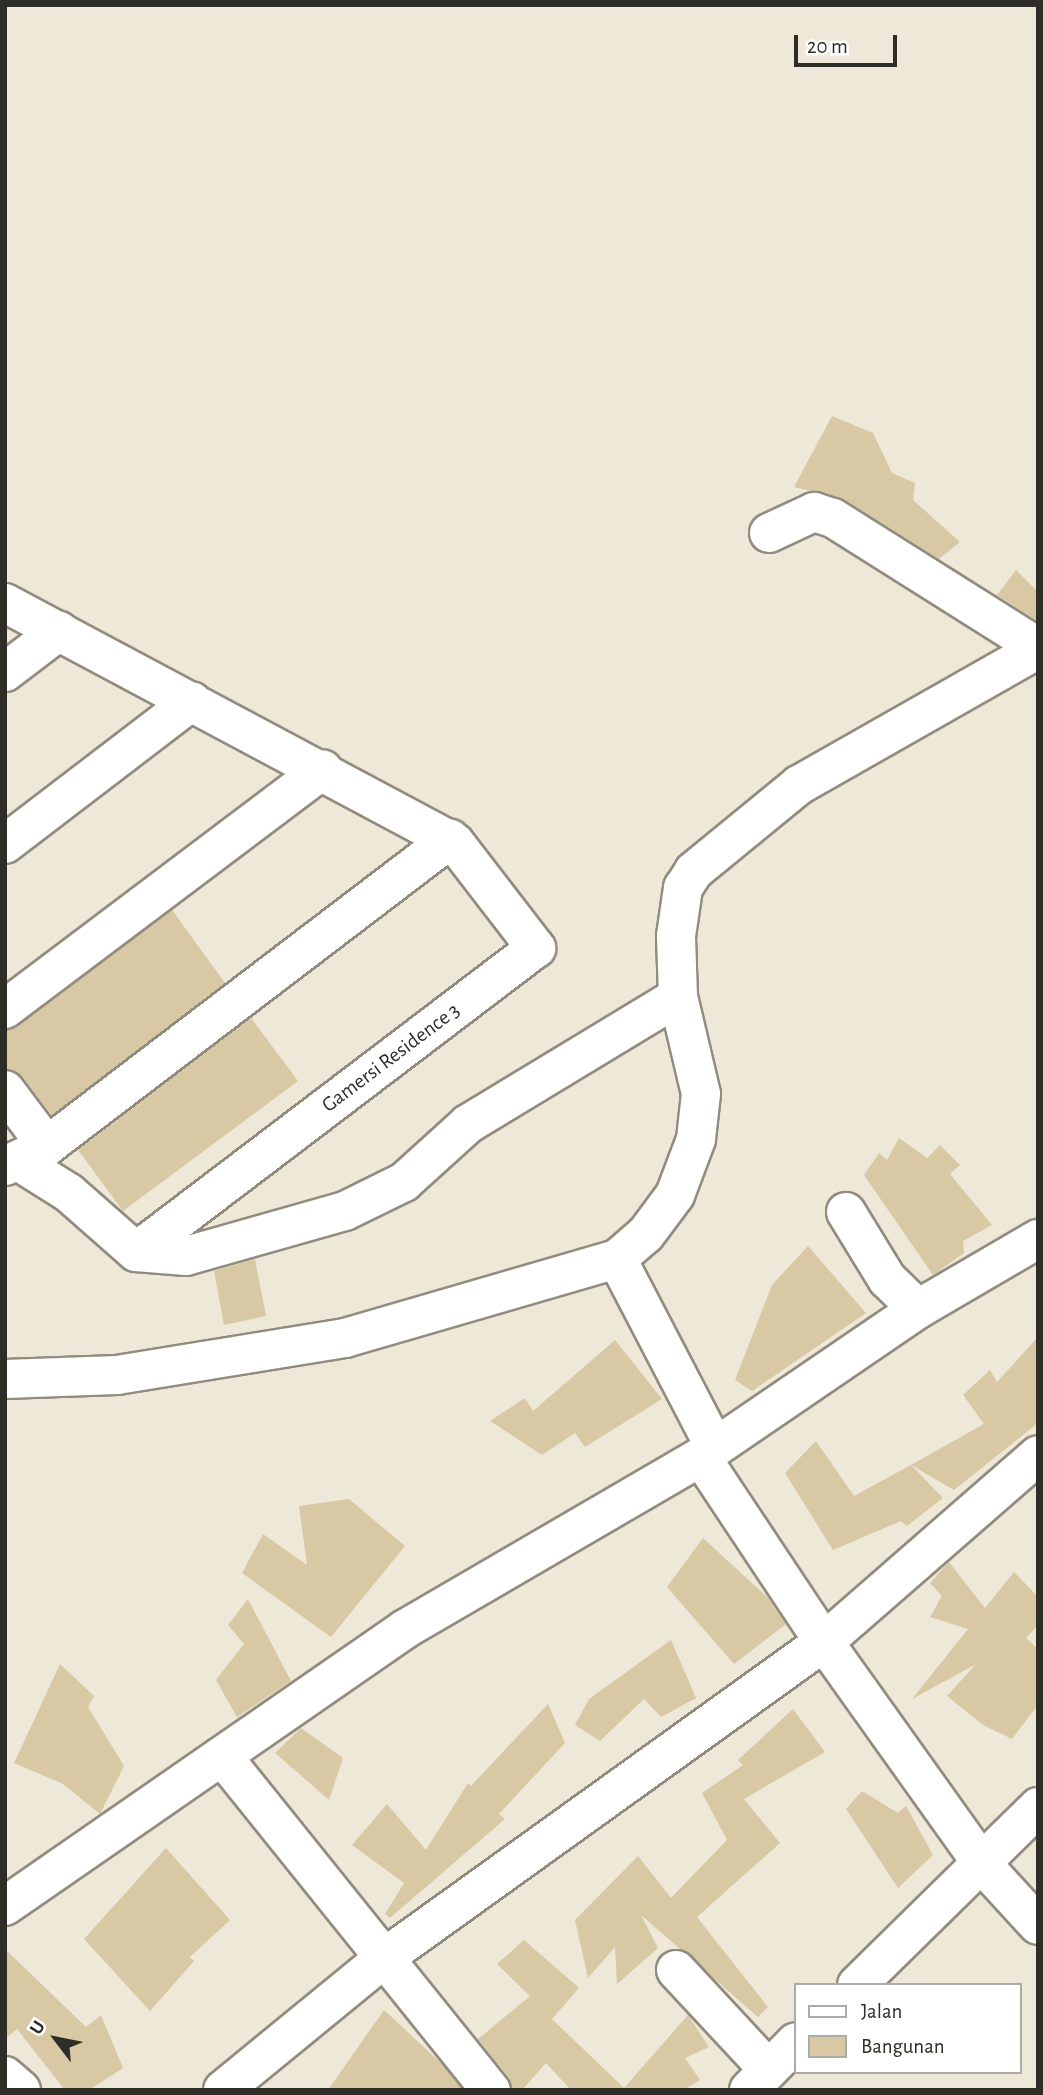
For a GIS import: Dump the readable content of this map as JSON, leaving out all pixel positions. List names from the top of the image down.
{
  "streets": {
    "street": ["Gamersi Residence 3"]
  },
  "legend": ["Jalan", "Bangunan"],
  "scale_bar": "20 m",
  "north": "top left"
}
